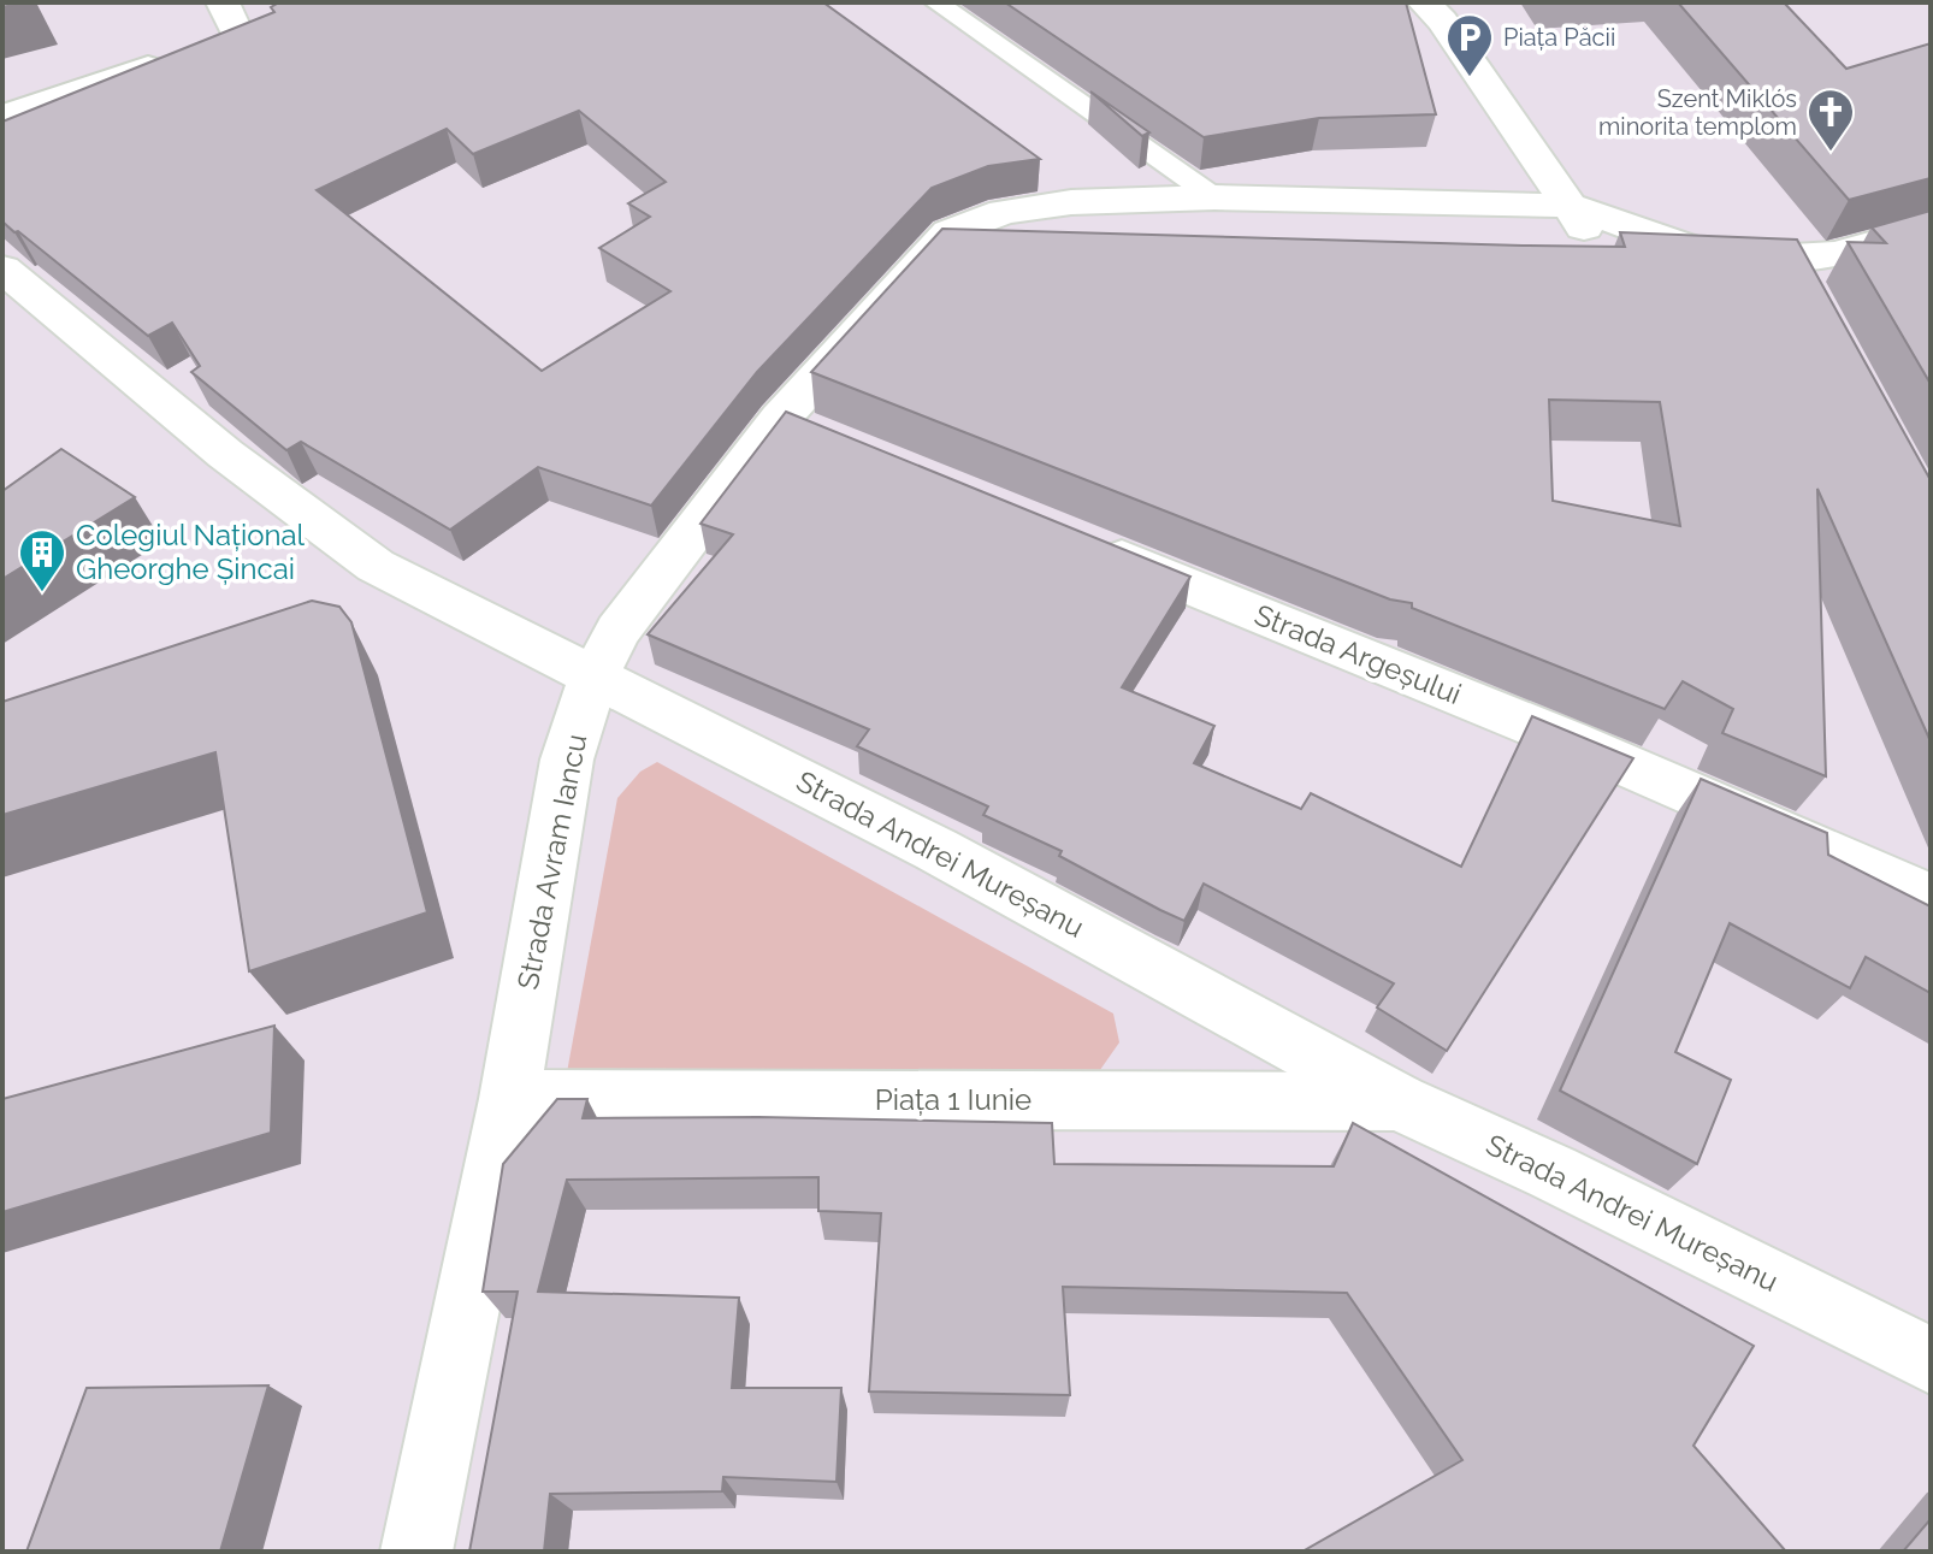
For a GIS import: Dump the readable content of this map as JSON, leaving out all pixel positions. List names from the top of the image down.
{
  "streets": {
    "street": [
      "Strada Argeșului",
      "Strada Andrei Mureșanu",
      "Strada Avram Iancu",
      "Piața 1 Iunie"
    ]
  },
  "crossings": [
    ["Strada Andrei Mureșanu", "Strada Avram Iancu"],
    ["Strada Andrei Mureșanu", "Piața 1 Iunie"],
    ["Strada Avram Iancu", "Piața 1 Iunie"]
  ],
  "places": {
    "parking": ["Piața Păcii"],
    "church": ["Szent Miklós minorita templom"],
    "building": ["Colegiul Național Gheorghe Șincai"]
  }
}
